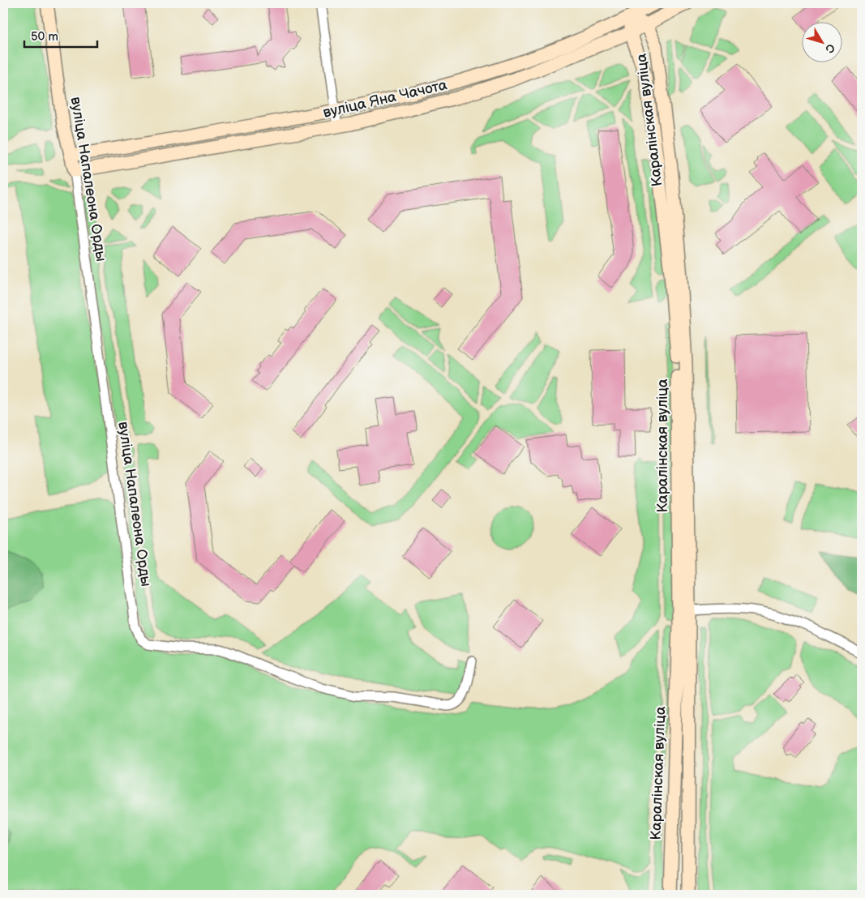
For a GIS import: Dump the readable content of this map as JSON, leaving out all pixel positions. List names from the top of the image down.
{
  "streets": {
    "main road": ["вуліца Яна Чачота", "Каралінская вуліца", "вуліца Напалеона Орды"]
  },
  "crossings": [
    ["вуліца Яна Чачота", "Каралінская вуліца"],
    ["вуліца Яна Чачота", "вуліца Напалеона Орды"]
  ],
  "scale_bar": "50 m",
  "north": "bottom right"
}
